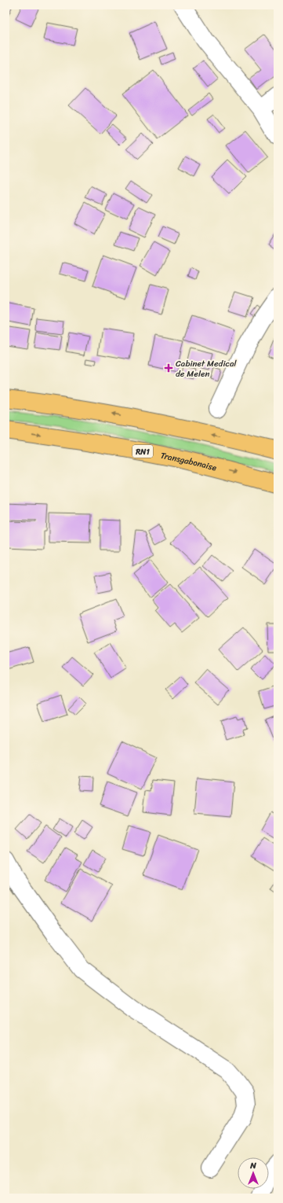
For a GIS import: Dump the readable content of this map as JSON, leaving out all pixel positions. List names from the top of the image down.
{
  "streets": {
    "highway": ["RN1", "Transgabonaise"]
  },
  "places": {
    "health": ["Cabinet Medical de Melen"]
  },
  "north": "top"
}
